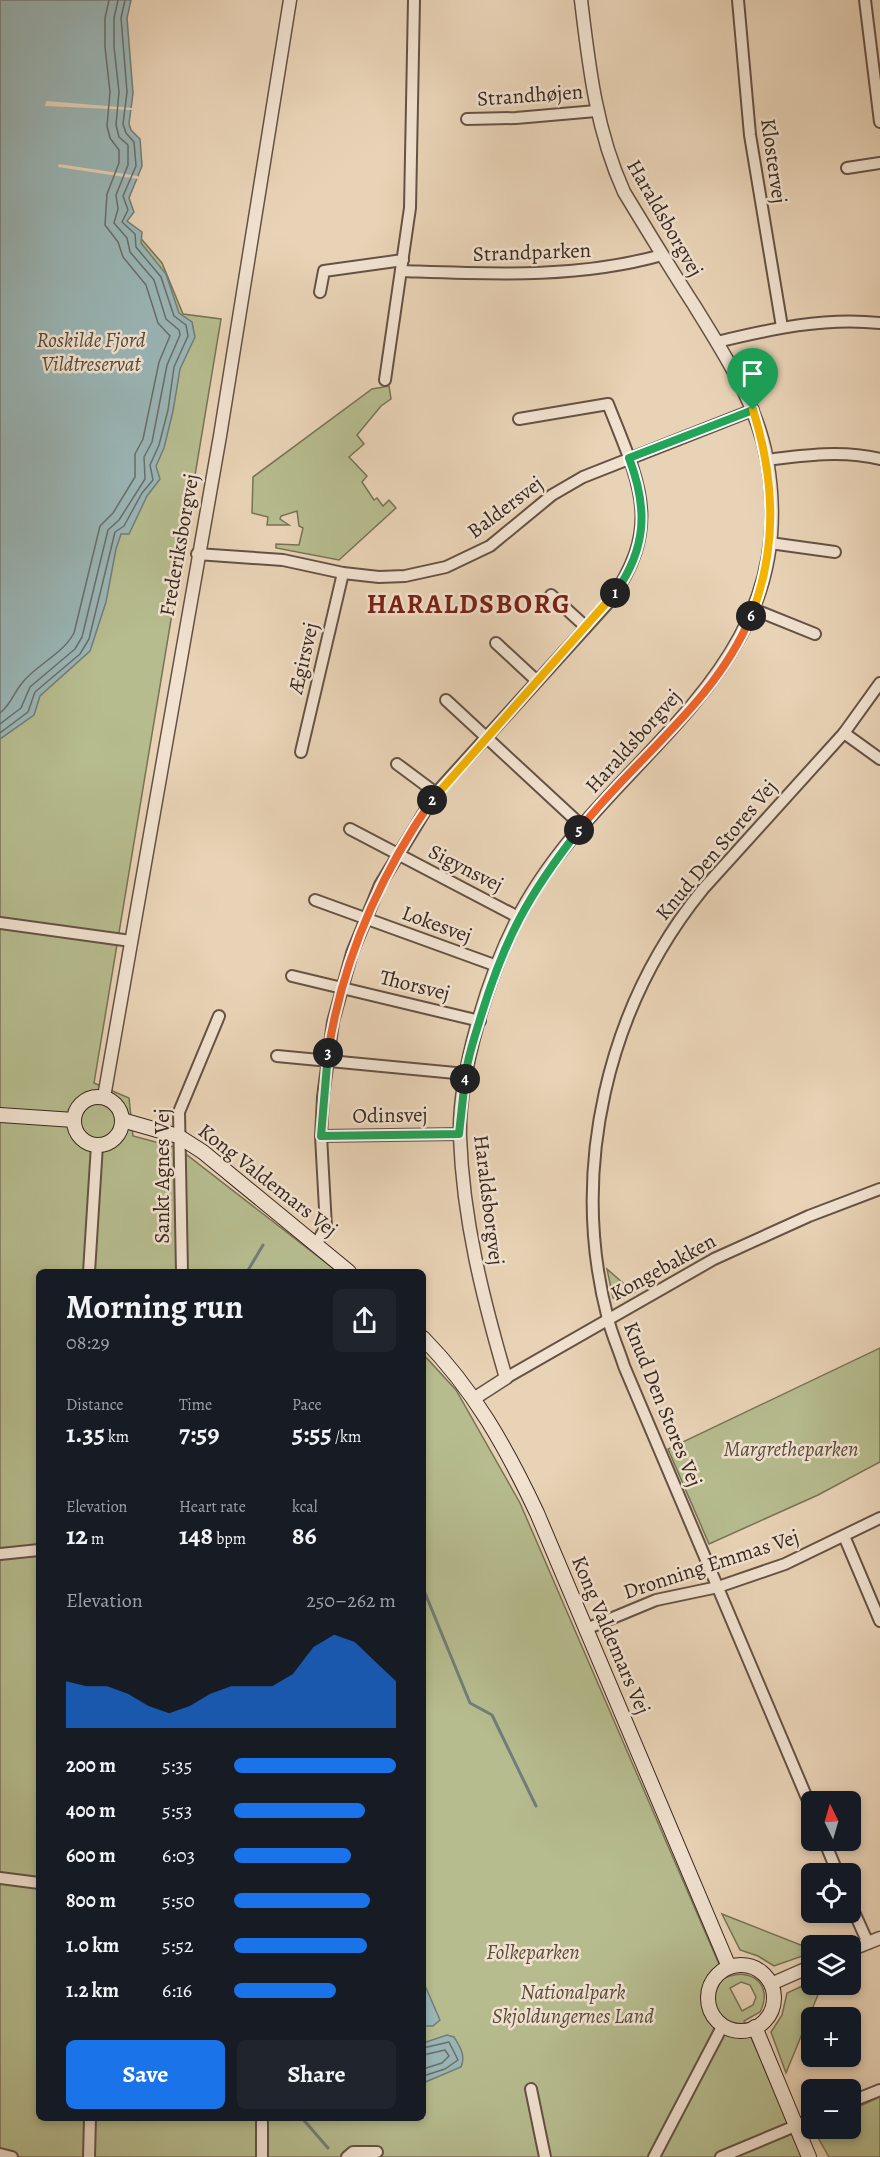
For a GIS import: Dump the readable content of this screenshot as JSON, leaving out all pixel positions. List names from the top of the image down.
{
  "streets": {
    "main road": ["Kong Valdemars Vej"],
    "street": [
      "Strandhøjen",
      "Klostervej",
      "Haraldsborgvej",
      "Strandparken",
      "Baldersvej",
      "Frederiksborgvej",
      "Ægirsvej",
      "Knud Den Stores Vej",
      "Sigynsvej",
      "Lokesvej",
      "Thorsvej",
      "Odinsvej",
      "Sankt Agnes Vej",
      "Kongebakken",
      "Dronning Emmas Vej"
    ]
  },
  "crossings": [
    ["Strandhøjen", "Haraldsborgvej"],
    ["Haraldsborgvej", "Strandparken"],
    ["Haraldsborgvej", "Baldersvej"],
    ["Haraldsborgvej", "Sigynsvej"],
    ["Haraldsborgvej", "Lokesvej"],
    ["Haraldsborgvej", "Thorsvej"],
    ["Haraldsborgvej", "Odinsvej"],
    ["Haraldsborgvej", "Kongebakken"],
    ["Baldersvej", "Frederiksborgvej"],
    ["Baldersvej", "Ægirsvej"],
    ["Frederiksborgvej", "Kong Valdemars Vej"],
    ["Knud Den Stores Vej", "Kongebakken"],
    ["Knud Den Stores Vej", "Dronning Emmas Vej"],
    ["Sankt Agnes Vej", "Kong Valdemars Vej"],
    ["Kong Valdemars Vej", "Kongebakken"],
    ["Kong Valdemars Vej", "Dronning Emmas Vej"]
  ],
  "districts": ["HARALDSBORG"],
  "parks": [
    "Roskilde Fjord Vildtreservat",
    "Margretheparken",
    "Folkeparken",
    "Nationalpark Skjoldungernes Land"
  ],
  "north": "top",
  "page": {
    "pins": [
      "1",
      "6",
      "2",
      "5",
      "3",
      "4"
    ],
    "heading": ["Morning run", "08:29"],
    "stats": [
      ["Distance", "1.35 km"],
      ["Time", "7:59"],
      ["Pace", "5:55 /km"],
      ["Elevation", "12 m"],
      ["Heart rate", "148 bpm"],
      ["kcal", "86"]
    ],
    "chart": ["Elevation", "250–262 m"],
    "list": [
      {
        "name": "200 m",
        "note": "5:35"
      },
      {
        "name": "400 m",
        "note": "5:53"
      },
      {
        "name": "600 m",
        "note": "6:03"
      },
      {
        "name": "800 m",
        "note": "5:50"
      },
      {
        "name": "1.0 km",
        "note": "5:52"
      },
      {
        "name": "1.2 km",
        "note": "6:16"
      }
    ],
    "map_buttons": ["+", "−"],
    "buttons": ["Save", "Share"]
  }
}
